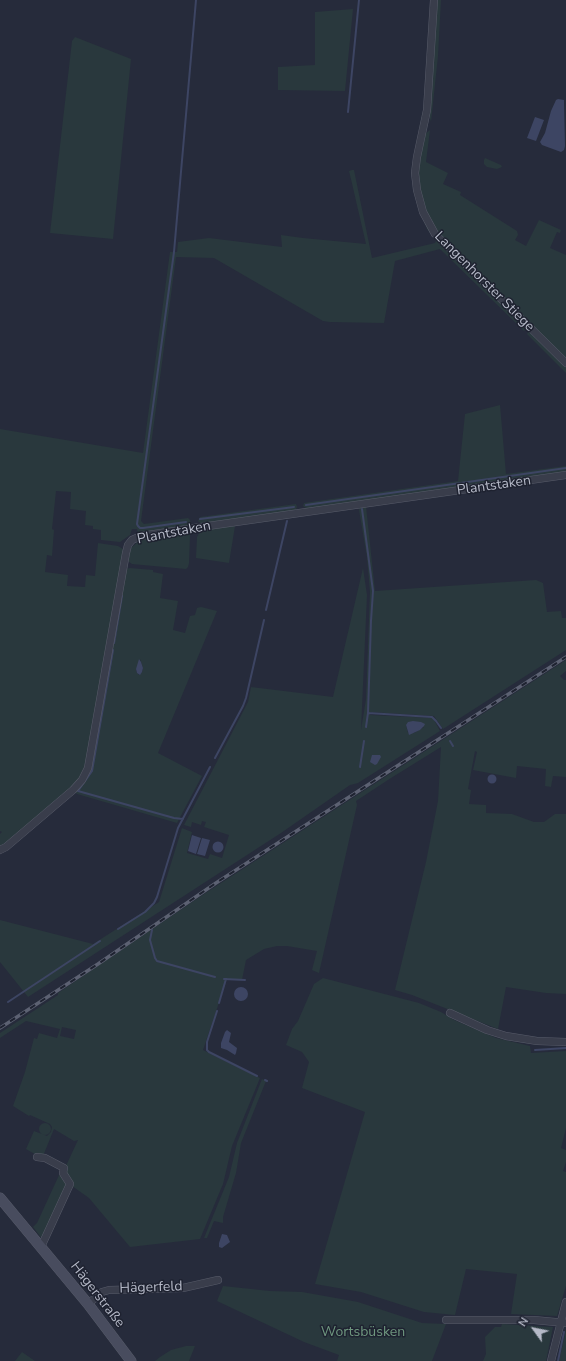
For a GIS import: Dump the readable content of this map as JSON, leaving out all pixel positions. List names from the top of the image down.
{
  "streets": {
    "main road": ["Hägerstraße"],
    "street": ["Langenhorster Stiege", "Plantstaken", "Hägerfeld"]
  },
  "crossings": [
    ["Hägerfeld", "Hägerstraße"]
  ],
  "parks": ["Wortsbüsken"],
  "north": "top left"
}
